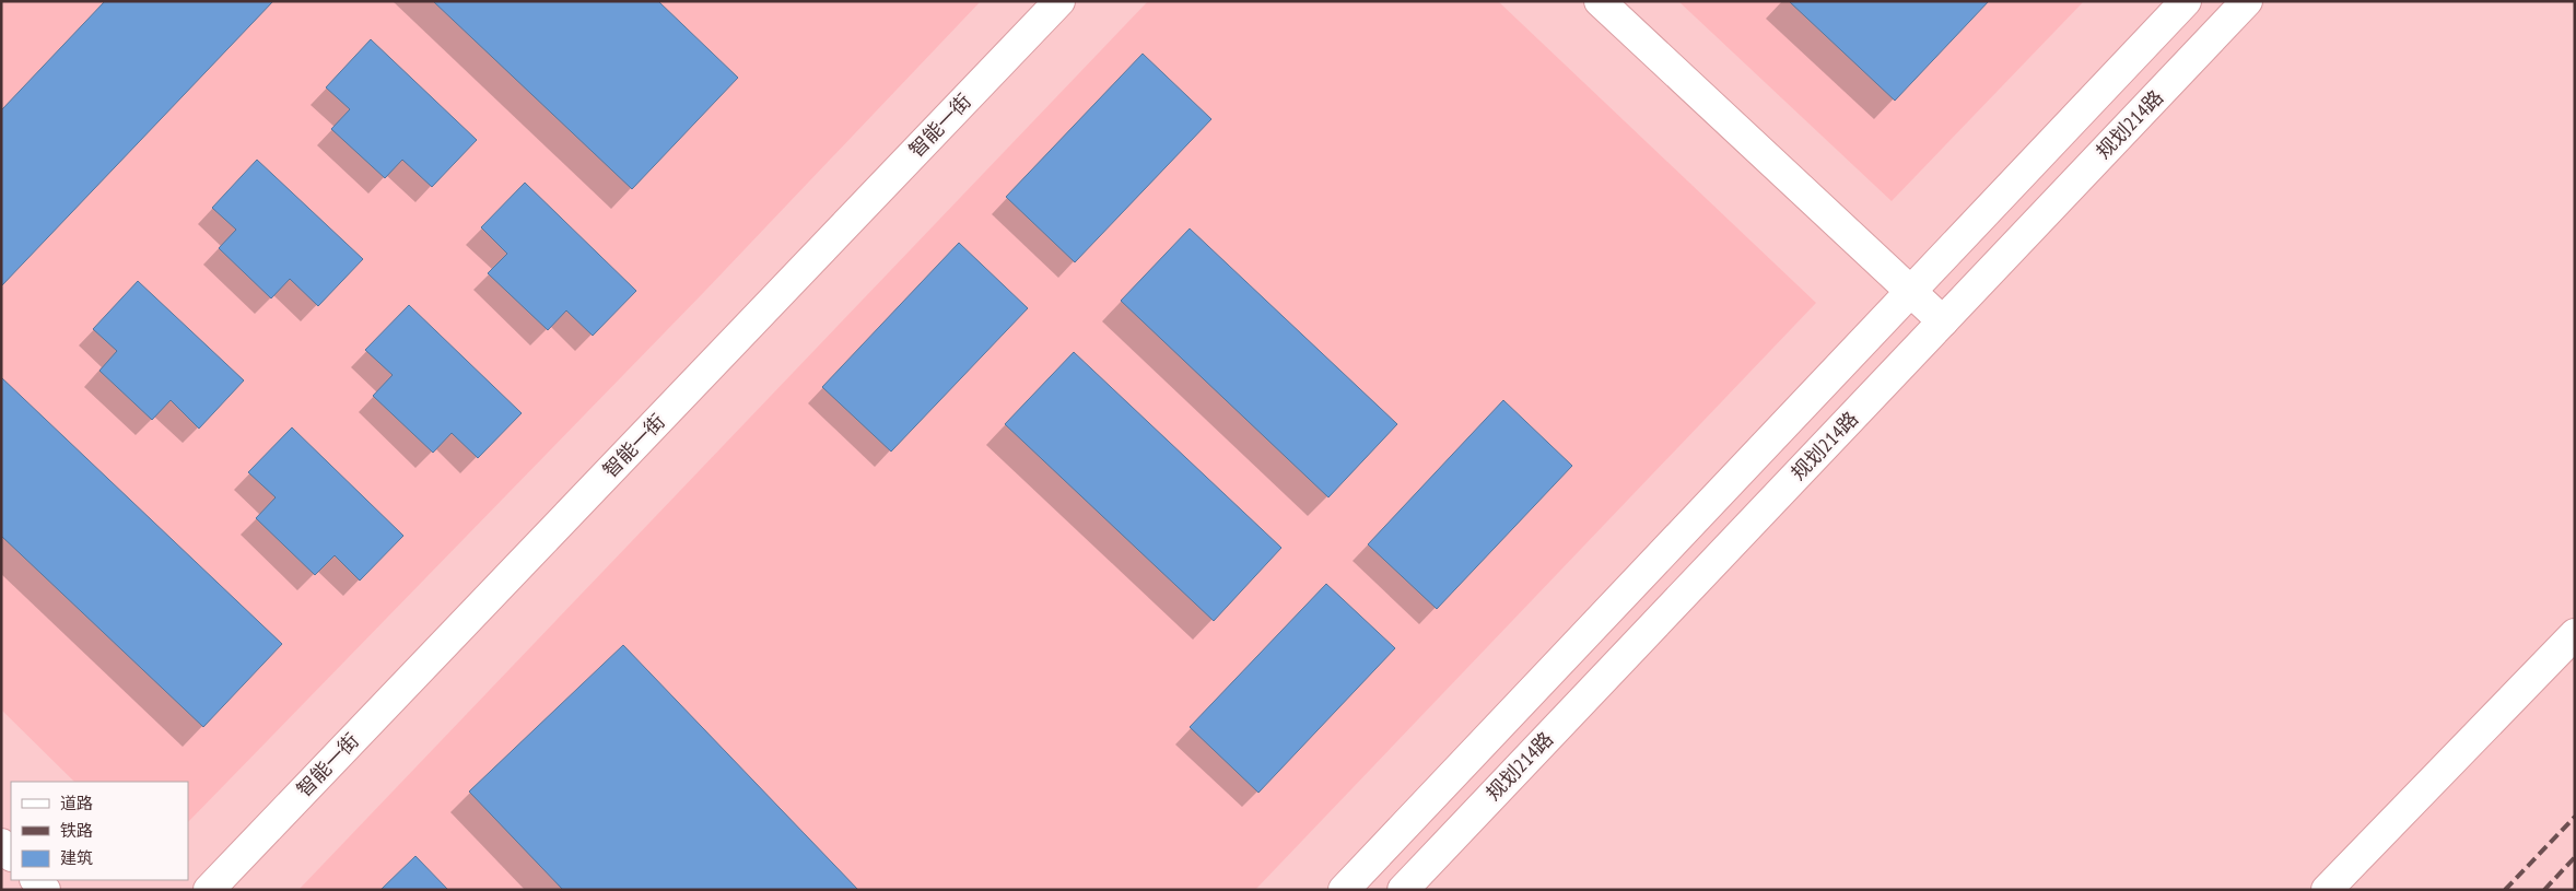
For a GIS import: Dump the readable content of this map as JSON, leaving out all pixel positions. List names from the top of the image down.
{
  "streets": {
    "main road": ["规划214路", "智能一街"]
  },
  "legend": ["道路", "铁路", "建筑"]
}
